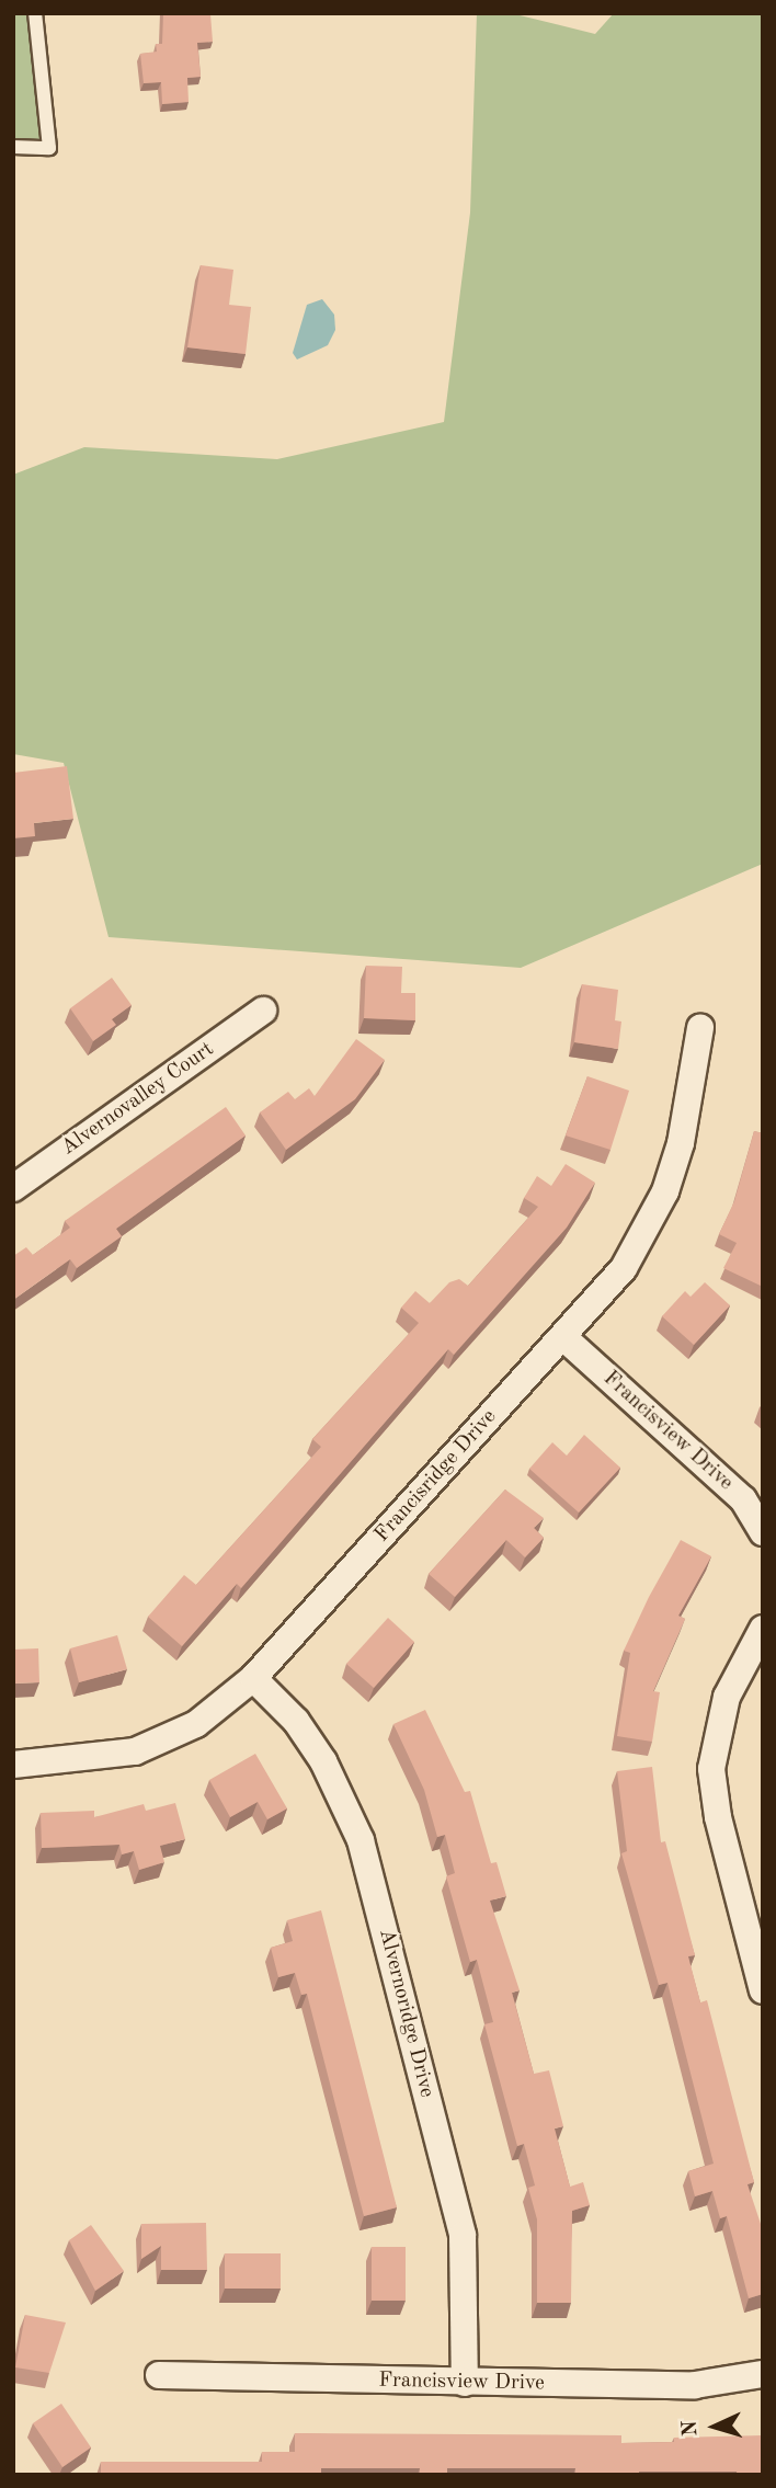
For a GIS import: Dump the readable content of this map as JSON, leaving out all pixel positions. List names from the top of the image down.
{
  "streets": {
    "street": [
      "Alvernovalley Court",
      "Francisview Drive",
      "Francisridge Drive",
      "Alvernoridge Drive"
    ]
  },
  "crossings": [
    ["Francisview Drive", "Francisridge Drive"],
    ["Francisview Drive", "Alvernoridge Drive"],
    ["Francisridge Drive", "Alvernoridge Drive"]
  ],
  "north": "left"
}
